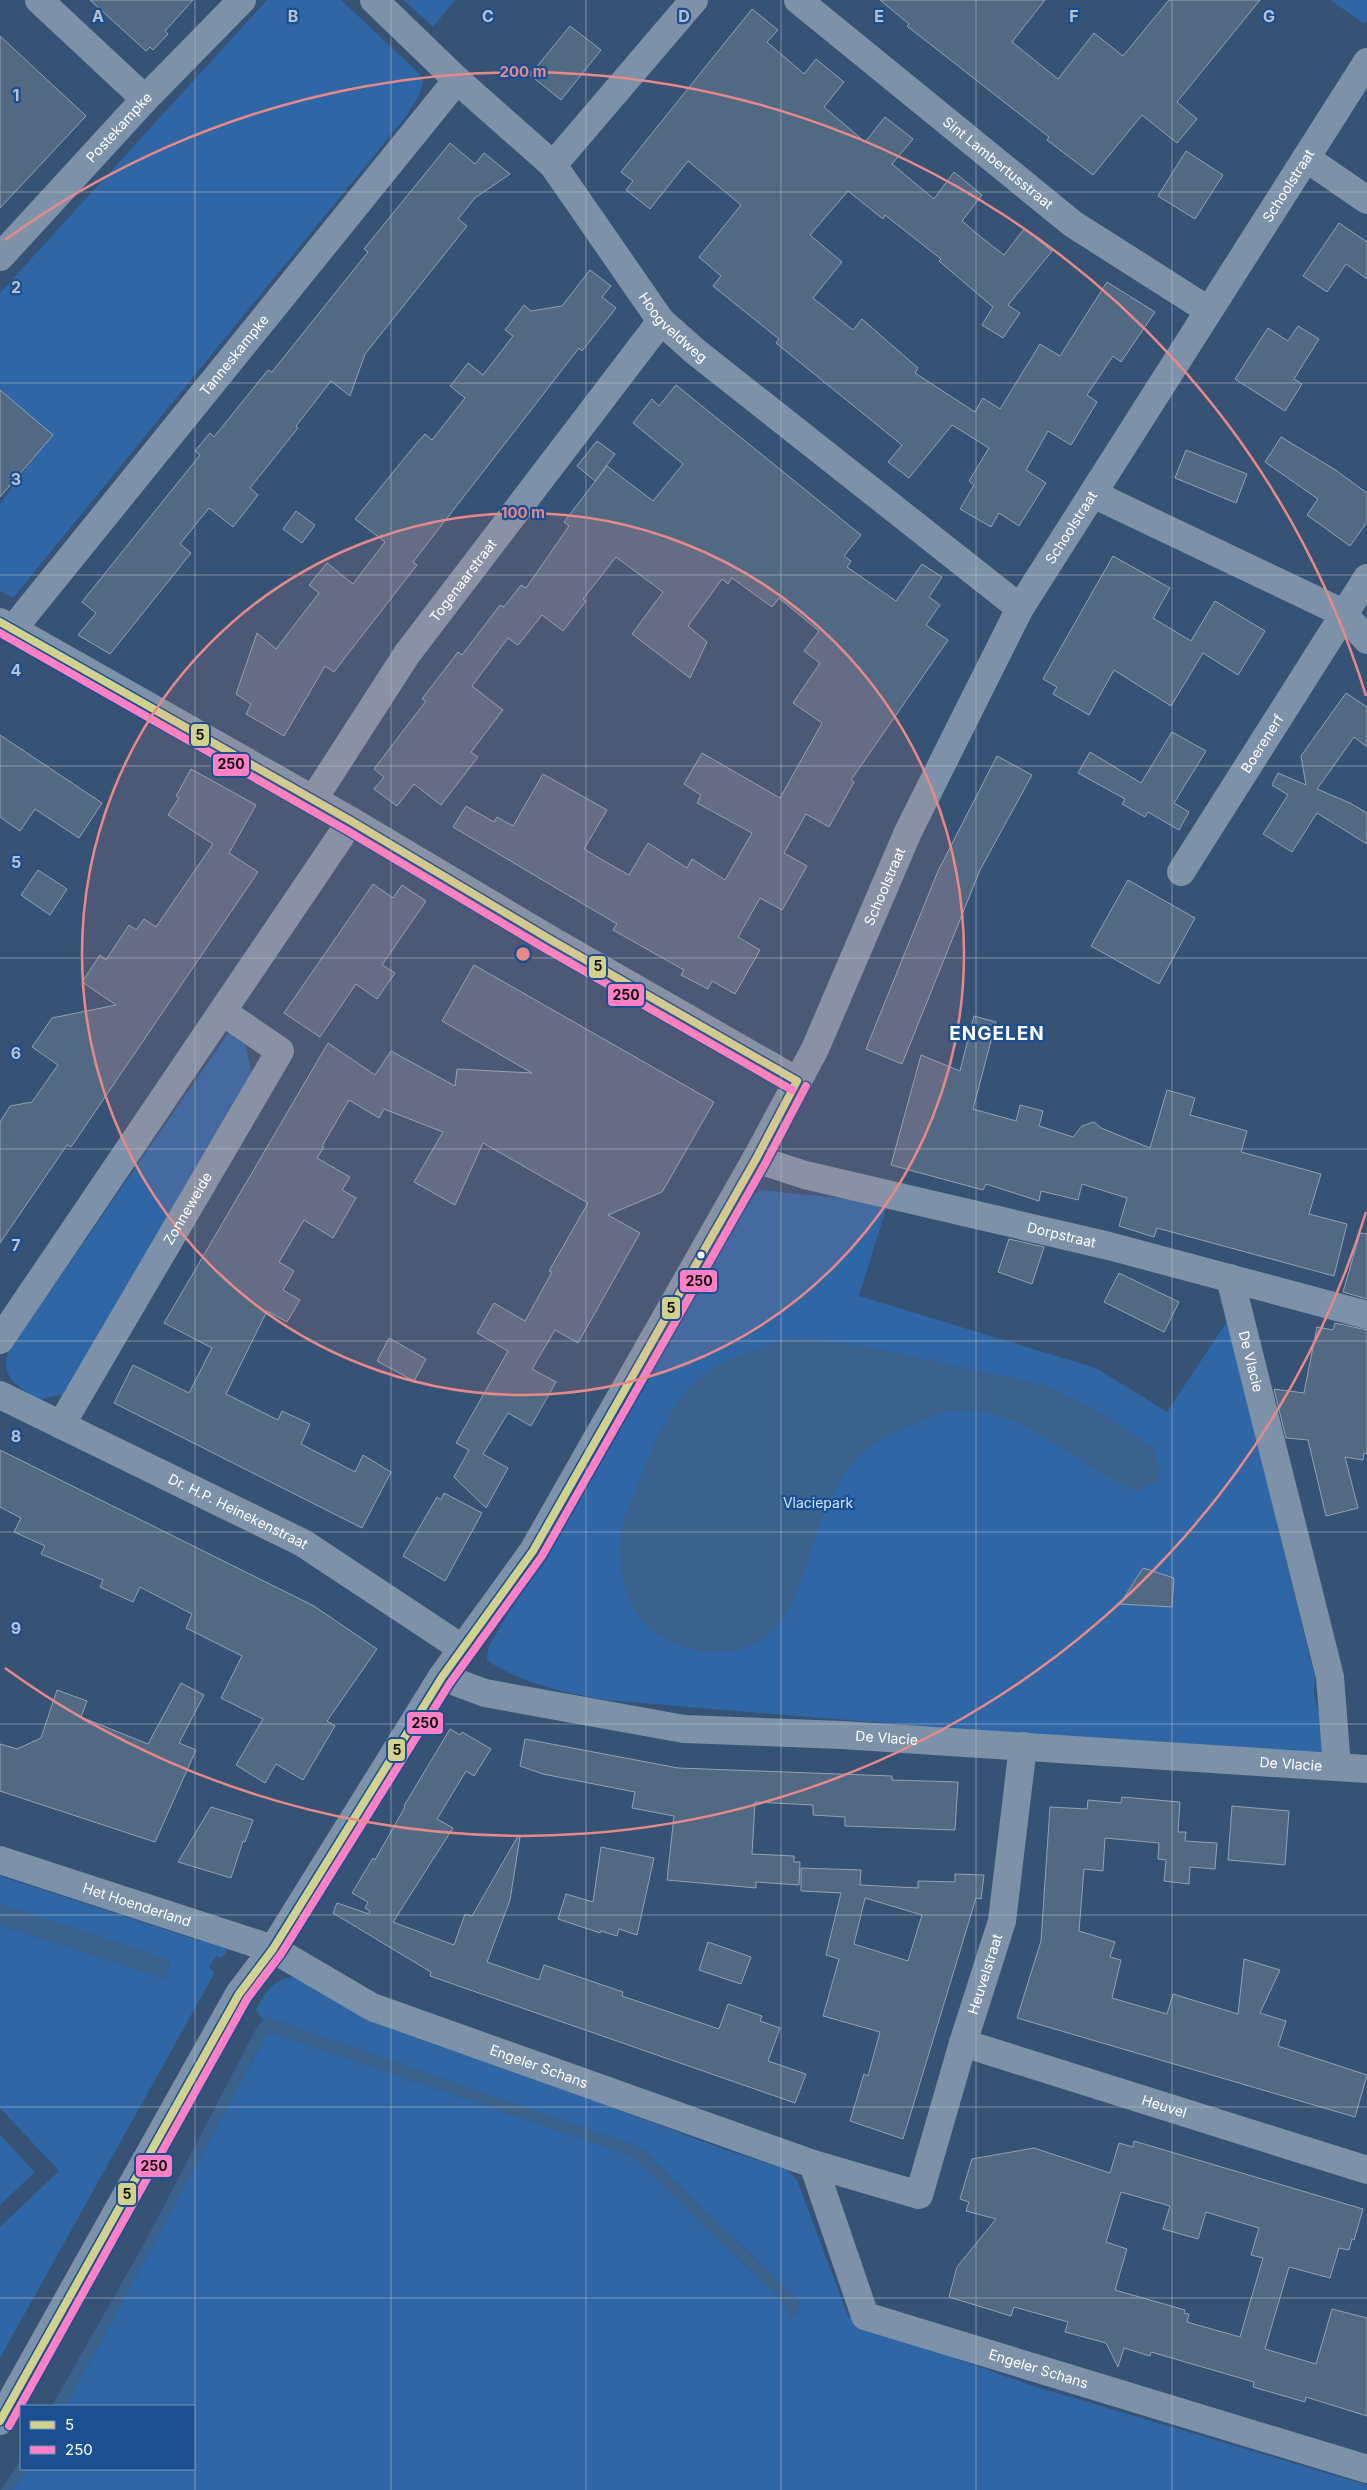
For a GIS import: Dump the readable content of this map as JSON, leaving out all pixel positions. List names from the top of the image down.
{
  "streets": {
    "street": [
      "Postekampke",
      "Sint Lambertusstraat",
      "Schoolstraat",
      "Hoogveldweg",
      "Tanneskampke",
      "Togenaarstraat",
      "Boerenerf",
      "Zonneweide",
      "Dorpstraat",
      "De Vlacie",
      "Dr. H.P. Heinekenstraat",
      "Het Hoenderland",
      "Heuvelstraat",
      "Engeler Schans",
      "Heuvel"
    ]
  },
  "crossings": [
    ["Sint Lambertusstraat", "Schoolstraat"],
    ["Schoolstraat", "Hoogveldweg"],
    ["Schoolstraat", "Dorpstraat"],
    ["Schoolstraat", "De Vlacie"],
    ["Schoolstraat", "Dr. H.P. Heinekenstraat"],
    ["Schoolstraat", "Het Hoenderland"],
    ["Schoolstraat", "Engeler Schans"],
    ["Hoogveldweg", "Tanneskampke"],
    ["Hoogveldweg", "Togenaarstraat"],
    ["Zonneweide", "Dr. H.P. Heinekenstraat"],
    ["Dorpstraat", "De Vlacie"],
    ["De Vlacie", "Heuvelstraat"],
    ["Het Hoenderland", "Engeler Schans"],
    ["Heuvelstraat", "Engeler Schans"],
    ["Heuvelstraat", "Heuvel"]
  ],
  "districts": ["ENGELEN"],
  "parks": ["Vlaciepark"],
  "lines": ["transit line 5", "transit line 250"],
  "legend": ["5", "250"],
  "grid": {
    "columns": [
      "A",
      "B",
      "C",
      "D",
      "E",
      "F",
      "G"
    ],
    "rows": [
      "1",
      "2",
      "3",
      "4",
      "5",
      "6",
      "7",
      "8",
      "9"
    ]
  },
  "rings": ["200 m", "100 m"]
}
